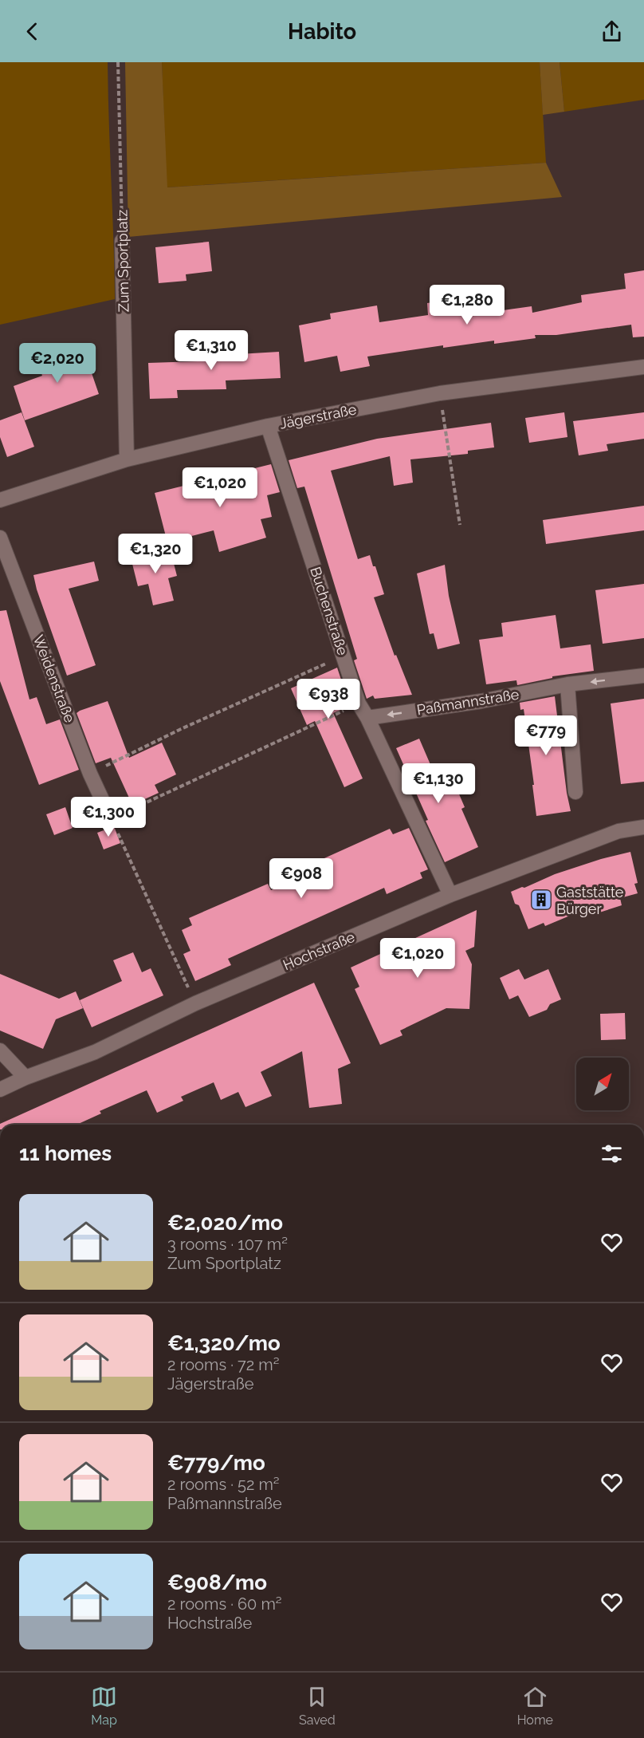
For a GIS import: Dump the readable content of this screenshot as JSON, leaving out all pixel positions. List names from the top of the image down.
{
  "streets": {
    "street": [
      "Zum Sportplatz",
      "Jägerstraße",
      "Buchenstraße",
      "Weidenstraße",
      "Paßmannstraße",
      "Hochstraße"
    ]
  },
  "crossings": [
    ["Zum Sportplatz", "Jägerstraße"],
    ["Jägerstraße", "Buchenstraße"],
    ["Buchenstraße", "Paßmannstraße"],
    ["Buchenstraße", "Hochstraße"]
  ],
  "one_way": ["Paßmannstraße"],
  "places": {
    "building": ["Gaststätte Bürger"]
  },
  "north": "top right",
  "page": {
    "header": "Habito",
    "price": [
      "€1,280",
      "€1,310",
      "€2,020",
      "€1,020",
      "€1,320",
      "€938",
      "€779",
      "€1,130",
      "€1,300",
      "€908",
      "€1,020"
    ],
    "heading": "11 homes",
    "list": [
      {
        "name": "€2,020/mo",
        "note": "3 rooms · 107 m² · Zum Sportplatz"
      },
      {
        "name": "€1,320/mo",
        "note": "2 rooms · 72 m² · Jägerstraße"
      },
      {
        "name": "€779/mo",
        "note": "2 rooms · 52 m² · Paßmannstraße"
      },
      {
        "name": "€908/mo",
        "note": "2 rooms · 60 m² · Hochstraße"
      }
    ],
    "tabs": ["Map", "Saved", "Home"]
  }
}
